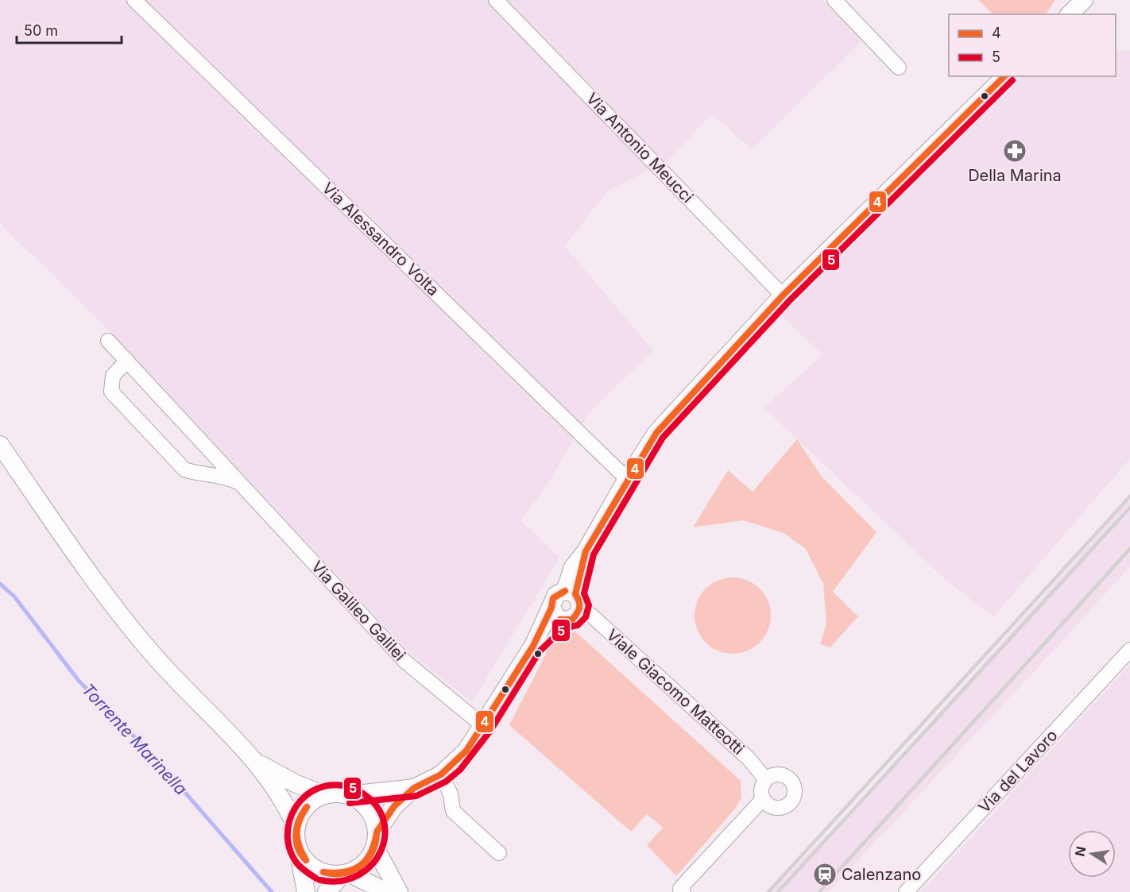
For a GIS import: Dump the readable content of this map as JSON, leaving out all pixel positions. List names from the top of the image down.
{
  "streets": {
    "street": [
      "Via Antonio Meucci",
      "Via Alessandro Volta",
      "Via Galileo Galilei",
      "Viale Giacomo Matteotti",
      "Via del Lavoro"
    ]
  },
  "water": ["Torrente Marinella"],
  "places": {
    "pharmacy": ["Della Marina"],
    "station": ["Calenzano"]
  },
  "lines": ["transit line 4", "transit line 5"],
  "legend": ["4", "5"],
  "scale_bar": "50 m",
  "north": "left"
}
